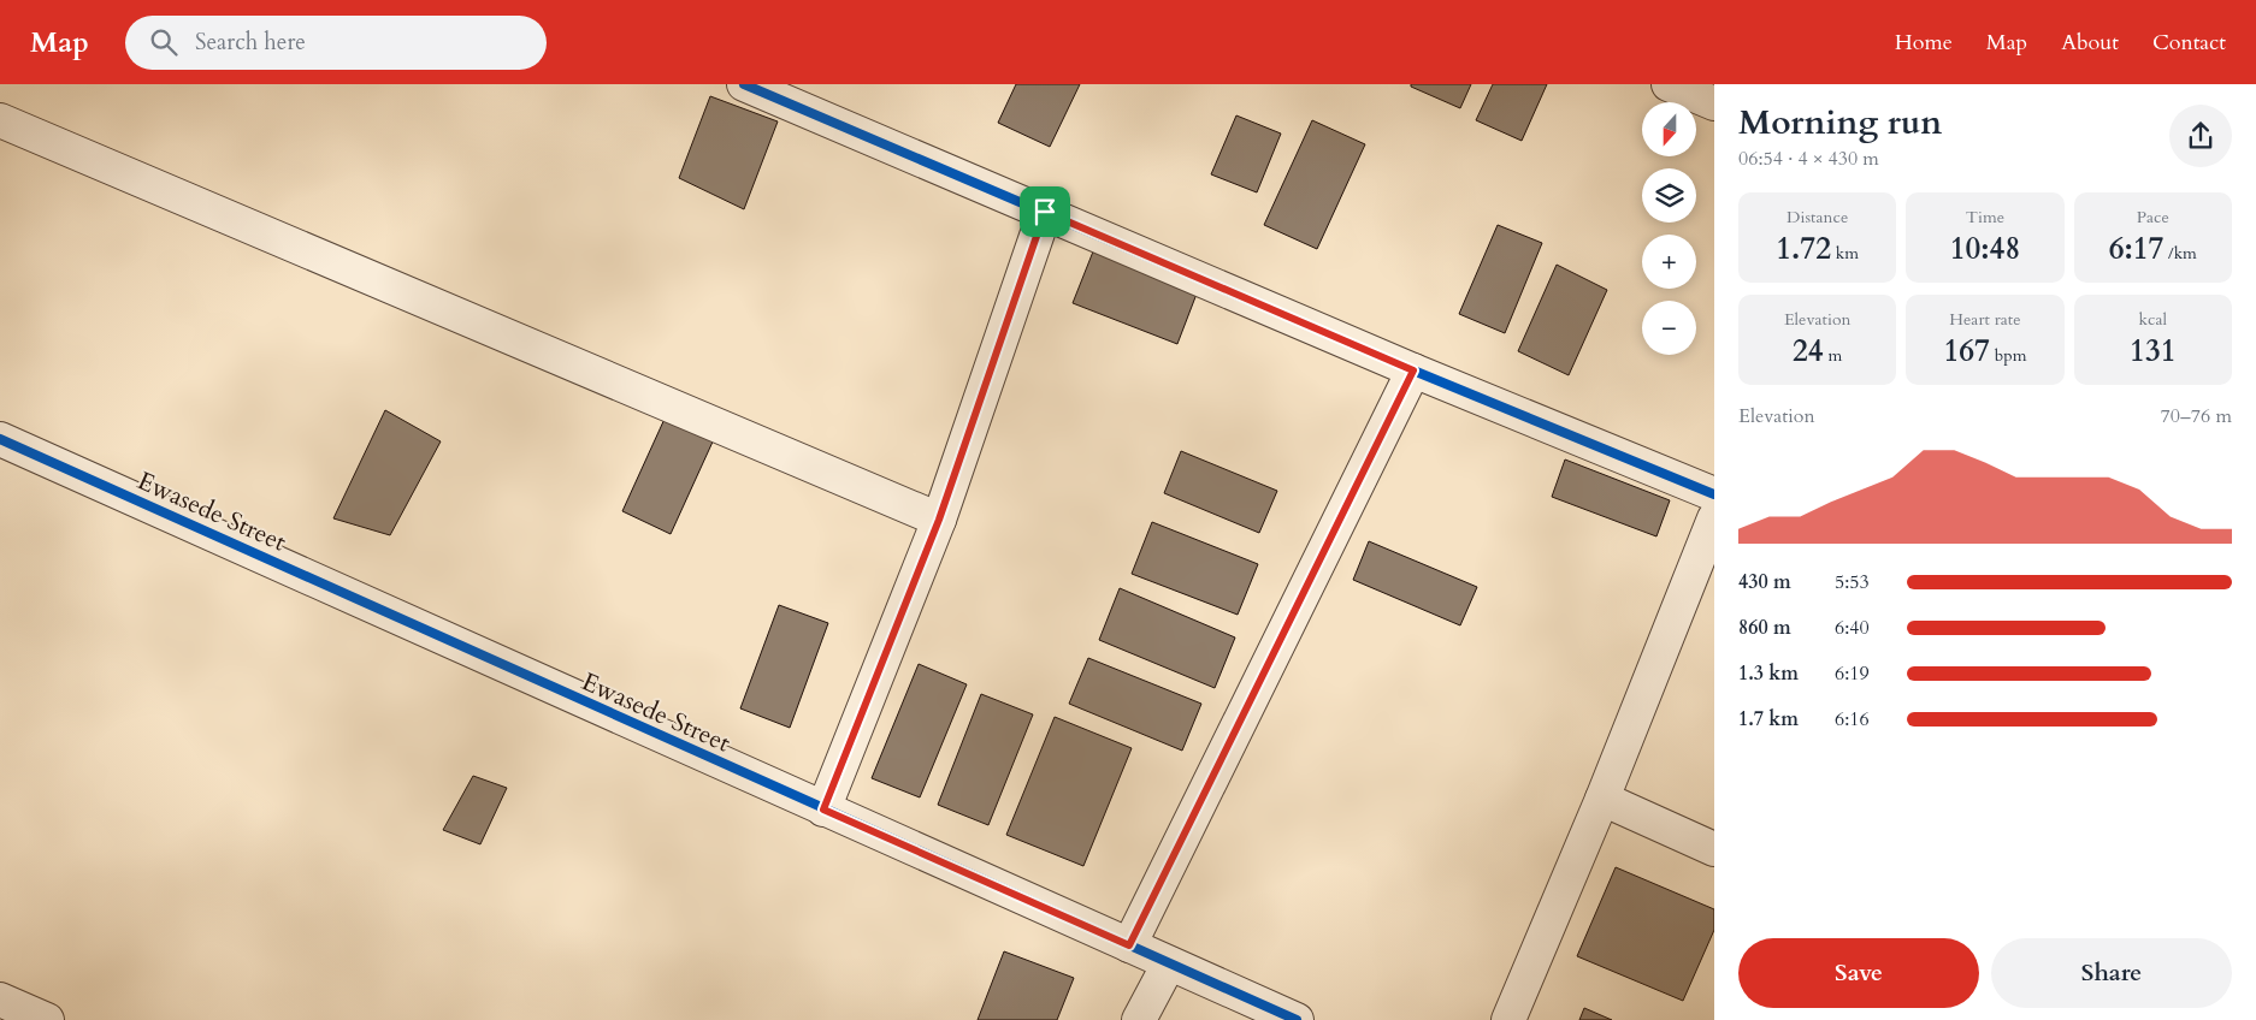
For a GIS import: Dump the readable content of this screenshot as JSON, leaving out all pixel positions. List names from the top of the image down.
{
  "streets": {
    "street": ["Ewasede Street"]
  },
  "north": "bottom",
  "page": {
    "header": "Map",
    "search": "Search here",
    "nav": [
      "Home",
      "Map",
      "About",
      "Contact"
    ],
    "heading": ["Morning run", "06:54 · 4 × 430 m"],
    "map_buttons": ["+", "−"],
    "stats": [
      ["Distance", "1.72 km"],
      ["Time", "10:48"],
      ["Pace", "6:17 /km"],
      ["Elevation", "24 m"],
      ["Heart rate", "167 bpm"],
      ["kcal", "131"]
    ],
    "chart": ["Elevation", "70–76 m"],
    "list": [
      {
        "name": "430 m",
        "note": "5:53"
      },
      {
        "name": "860 m",
        "note": "6:40"
      },
      {
        "name": "1.3 km",
        "note": "6:19"
      },
      {
        "name": "1.7 km",
        "note": "6:16"
      }
    ],
    "buttons": ["Save", "Share"]
  }
}
